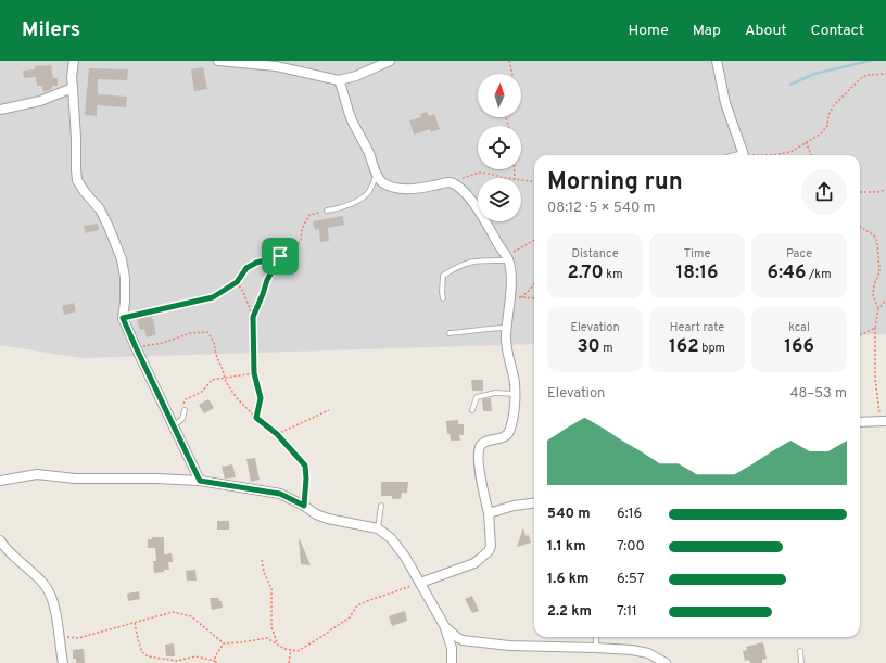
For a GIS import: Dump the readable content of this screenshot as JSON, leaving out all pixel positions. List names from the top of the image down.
{
  "north": "top",
  "page": {
    "header": "Milers",
    "nav": [
      "Home",
      "Map",
      "About",
      "Contact"
    ],
    "heading": ["Morning run", "08:12 · 5 × 540 m"],
    "stats": [
      ["Distance", "2.70 km"],
      ["Time", "18:16"],
      ["Pace", "6:46 /km"],
      ["Elevation", "30 m"],
      ["Heart rate", "162 bpm"],
      ["kcal", "166"]
    ],
    "chart": ["Elevation", "48–53 m"],
    "list": [
      {
        "name": "540 m",
        "note": "6:16"
      },
      {
        "name": "1.1 km",
        "note": "7:00"
      },
      {
        "name": "1.6 km",
        "note": "6:57"
      },
      {
        "name": "2.2 km",
        "note": "7:11"
      }
    ]
  }
}
